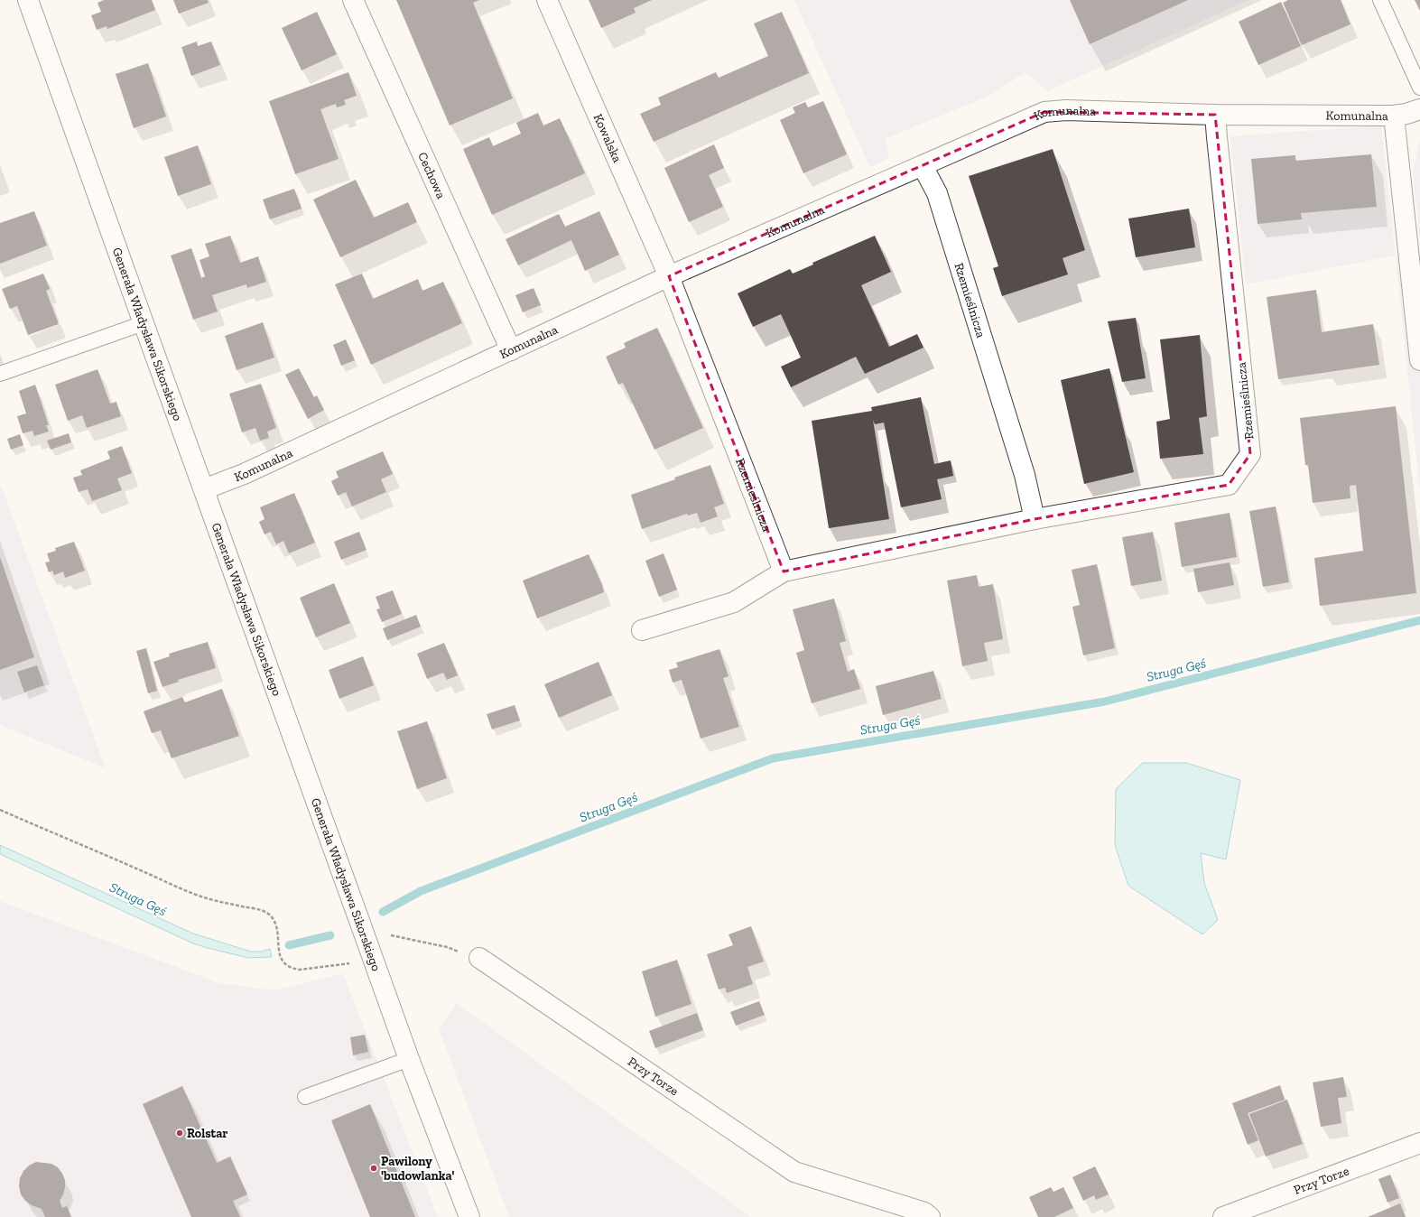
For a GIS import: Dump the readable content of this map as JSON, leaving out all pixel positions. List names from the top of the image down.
{
  "streets": {
    "street": [
      "Komunalna",
      "Kowalska",
      "Cechowa",
      "Rzemieślnicza",
      "Generała Władysława Sikorskiego",
      "Przy Torze"
    ]
  },
  "crossings": [
    ["Komunalna", "Kowalska"],
    ["Komunalna", "Cechowa"],
    ["Komunalna", "Rzemieślnicza"],
    ["Komunalna", "Generała Władysława Sikorskiego"],
    ["Kowalska", "Rzemieślnicza"]
  ],
  "water": ["Struga Gęś"],
  "places": ["Rolstar", "Pawilony 'budowlanka'"]
}
